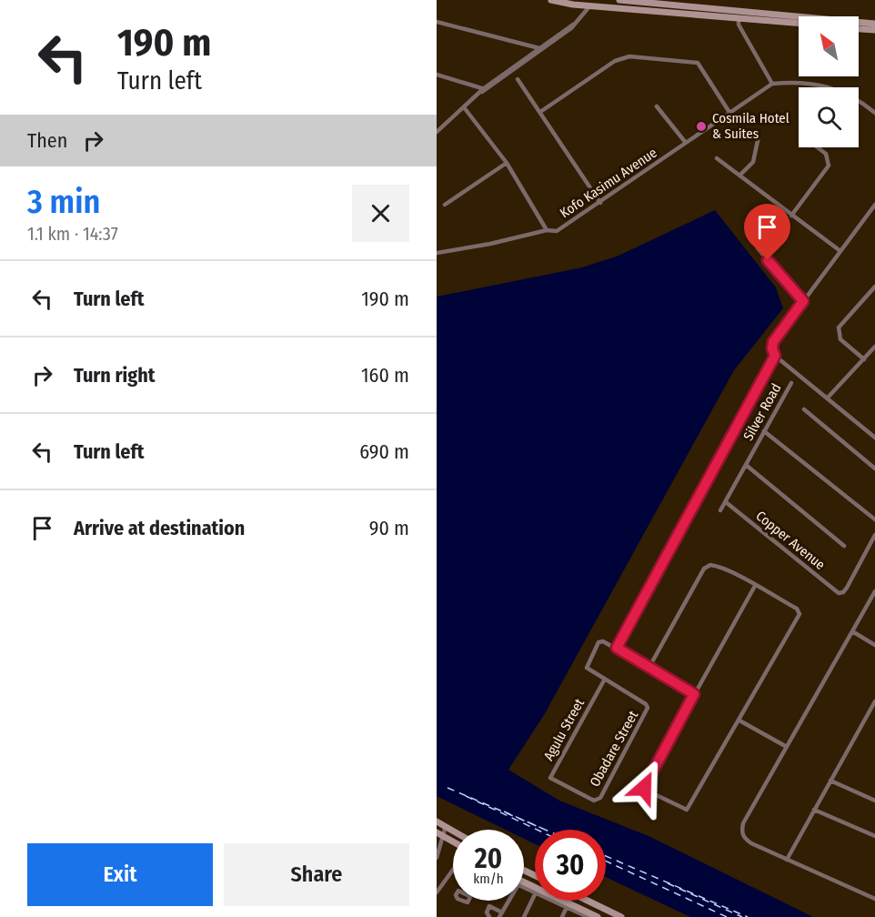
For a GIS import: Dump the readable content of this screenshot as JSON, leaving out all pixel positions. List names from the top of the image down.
{
  "streets": {
    "street": [
      "Kofo Kasimu Avenue",
      "Silver Road",
      "Copper Avenue",
      "Agulu Street",
      "Obadare Street"
    ]
  },
  "crossings": [
    ["Silver Road", "Copper Avenue"],
    ["Agulu Street", "Obadare Street"]
  ],
  "places": ["Cosmila Hotel & Suites"],
  "north": "top left",
  "page": {
    "turn": ["190 m", "Turn left"],
    "then": "Then",
    "heading": ["3 min", "1.1 km · 14:37"],
    "list": [
      {
        "name": "Turn left",
        "value": "190 m"
      },
      {
        "name": "Turn right",
        "value": "160 m"
      },
      {
        "name": "Turn left",
        "value": "690 m"
      },
      {
        "name": "Arrive at destination",
        "value": "90 m"
      }
    ],
    "speed": "20 km/h",
    "limit": "30",
    "buttons": ["Exit", "Share"]
  }
}
